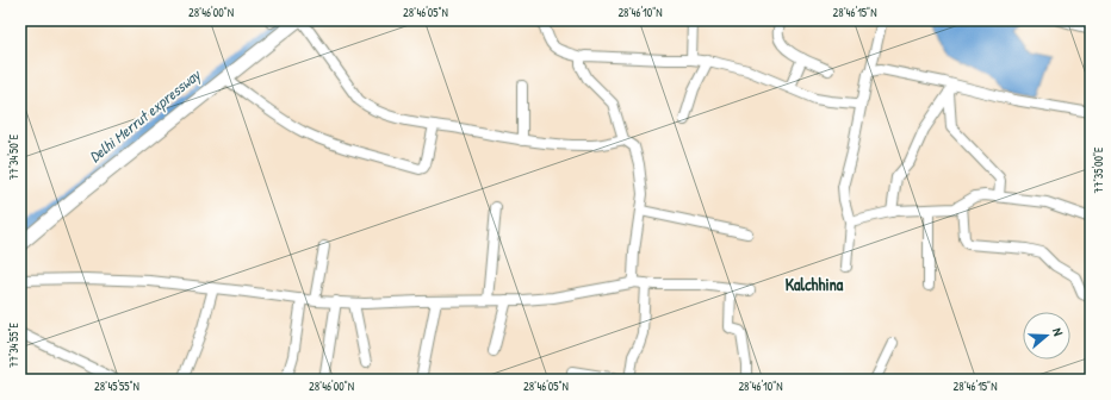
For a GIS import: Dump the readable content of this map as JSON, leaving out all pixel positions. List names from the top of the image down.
{
  "districts": ["Kalchhina"],
  "water": ["Delhi Merrut expressway"],
  "north": "right",
  "coordinates": [
    "28°46'00\"N",
    "28°46'05\"N",
    "28°46'10\"N",
    "28°46'15\"N",
    "77°34'50\"E",
    "77°35'00\"E",
    "77°34'55\"E",
    "28°45'55\"N"
  ]
}
